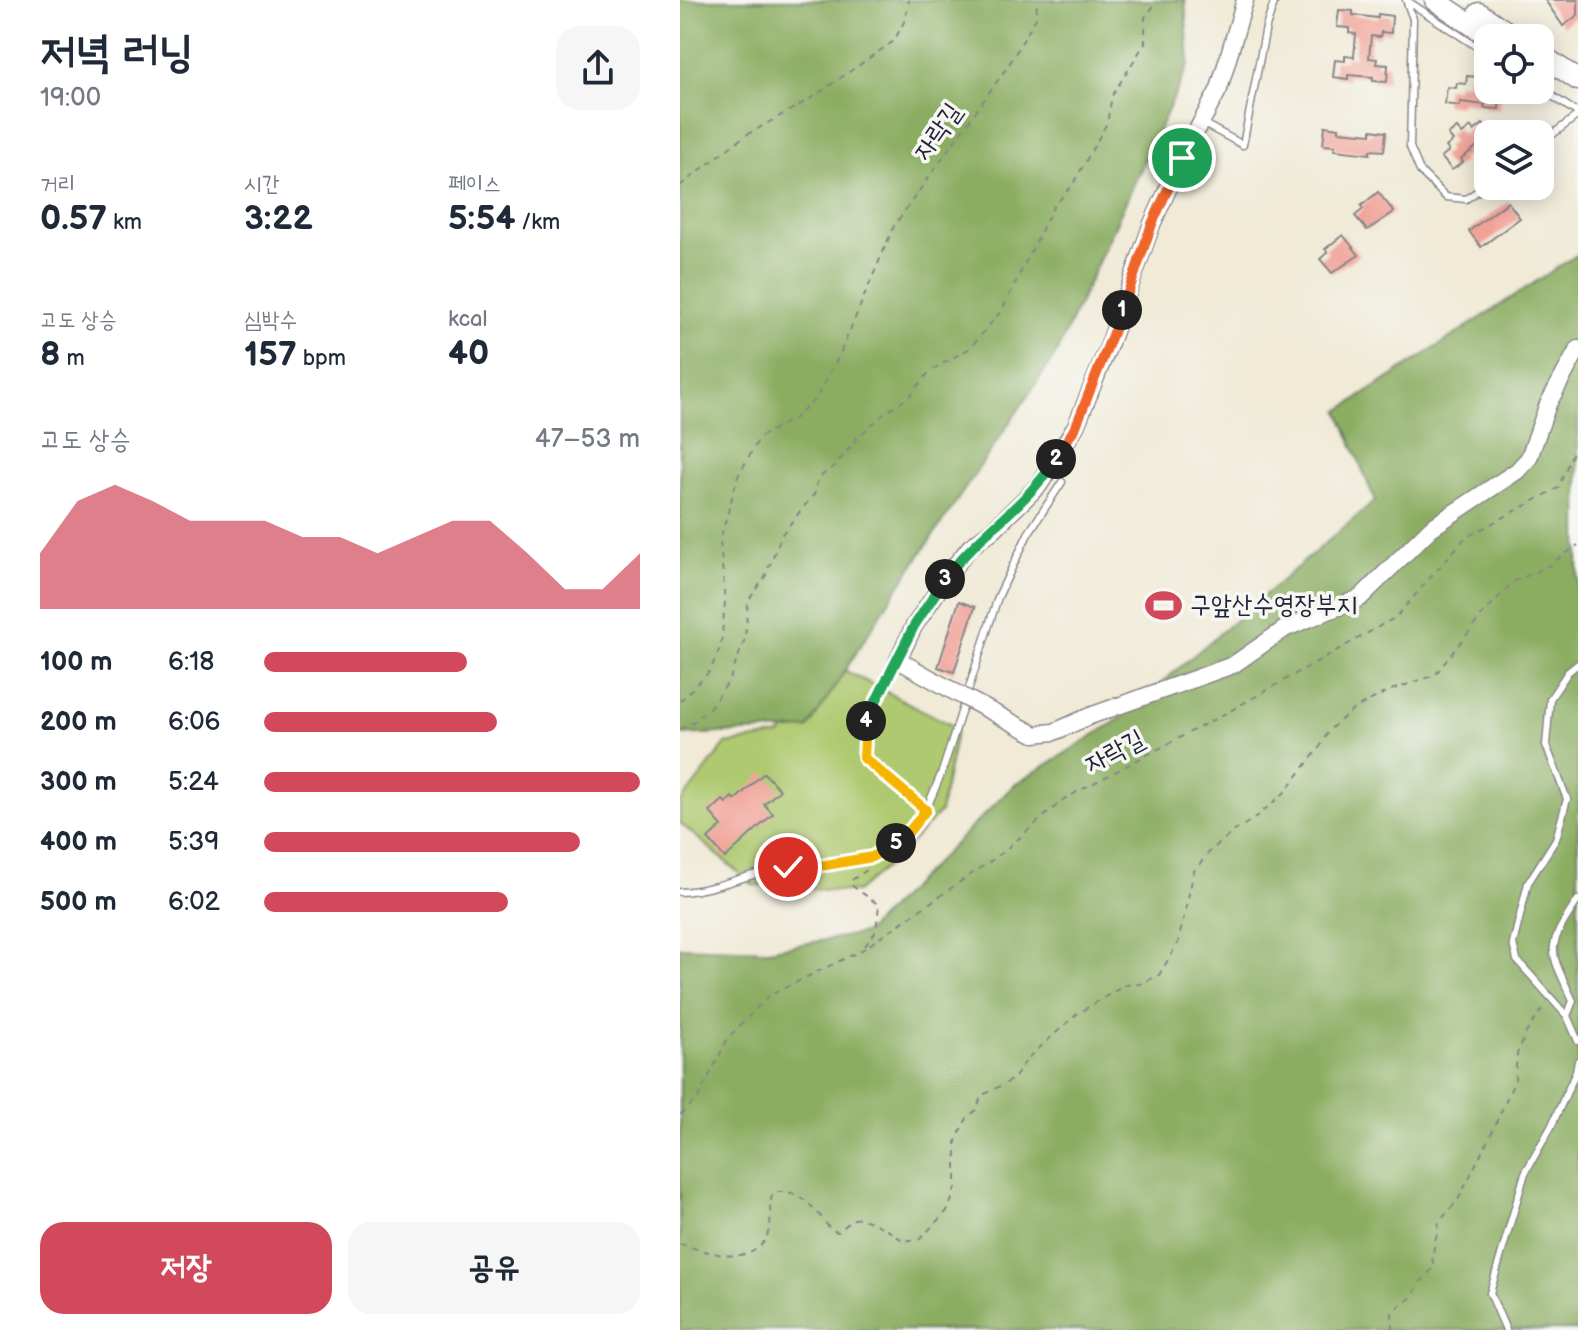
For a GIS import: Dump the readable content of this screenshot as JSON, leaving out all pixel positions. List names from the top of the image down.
{
  "streets": {
    "path": ["자락길"]
  },
  "places": {
    "sports": ["구앞산수영장부지"]
  },
  "page": {
    "heading": ["저녁 러닝", "19:00"],
    "stats": [
      ["거리", "0.57 km"],
      ["시간", "3:22"],
      ["페이스", "5:54 /km"],
      ["고도 상승", "8 m"],
      ["심박수", "157 bpm"],
      ["kcal", "40"]
    ],
    "pins": [
      "1",
      "2",
      "3",
      "4",
      "5"
    ],
    "chart": ["고도 상승", "47–53 m"],
    "list": [
      {
        "name": "100 m",
        "note": "6:18"
      },
      {
        "name": "200 m",
        "note": "6:06"
      },
      {
        "name": "300 m",
        "note": "5:24"
      },
      {
        "name": "400 m",
        "note": "5:39"
      },
      {
        "name": "500 m",
        "note": "6:02"
      }
    ],
    "buttons": ["저장", "공유"]
  }
}
